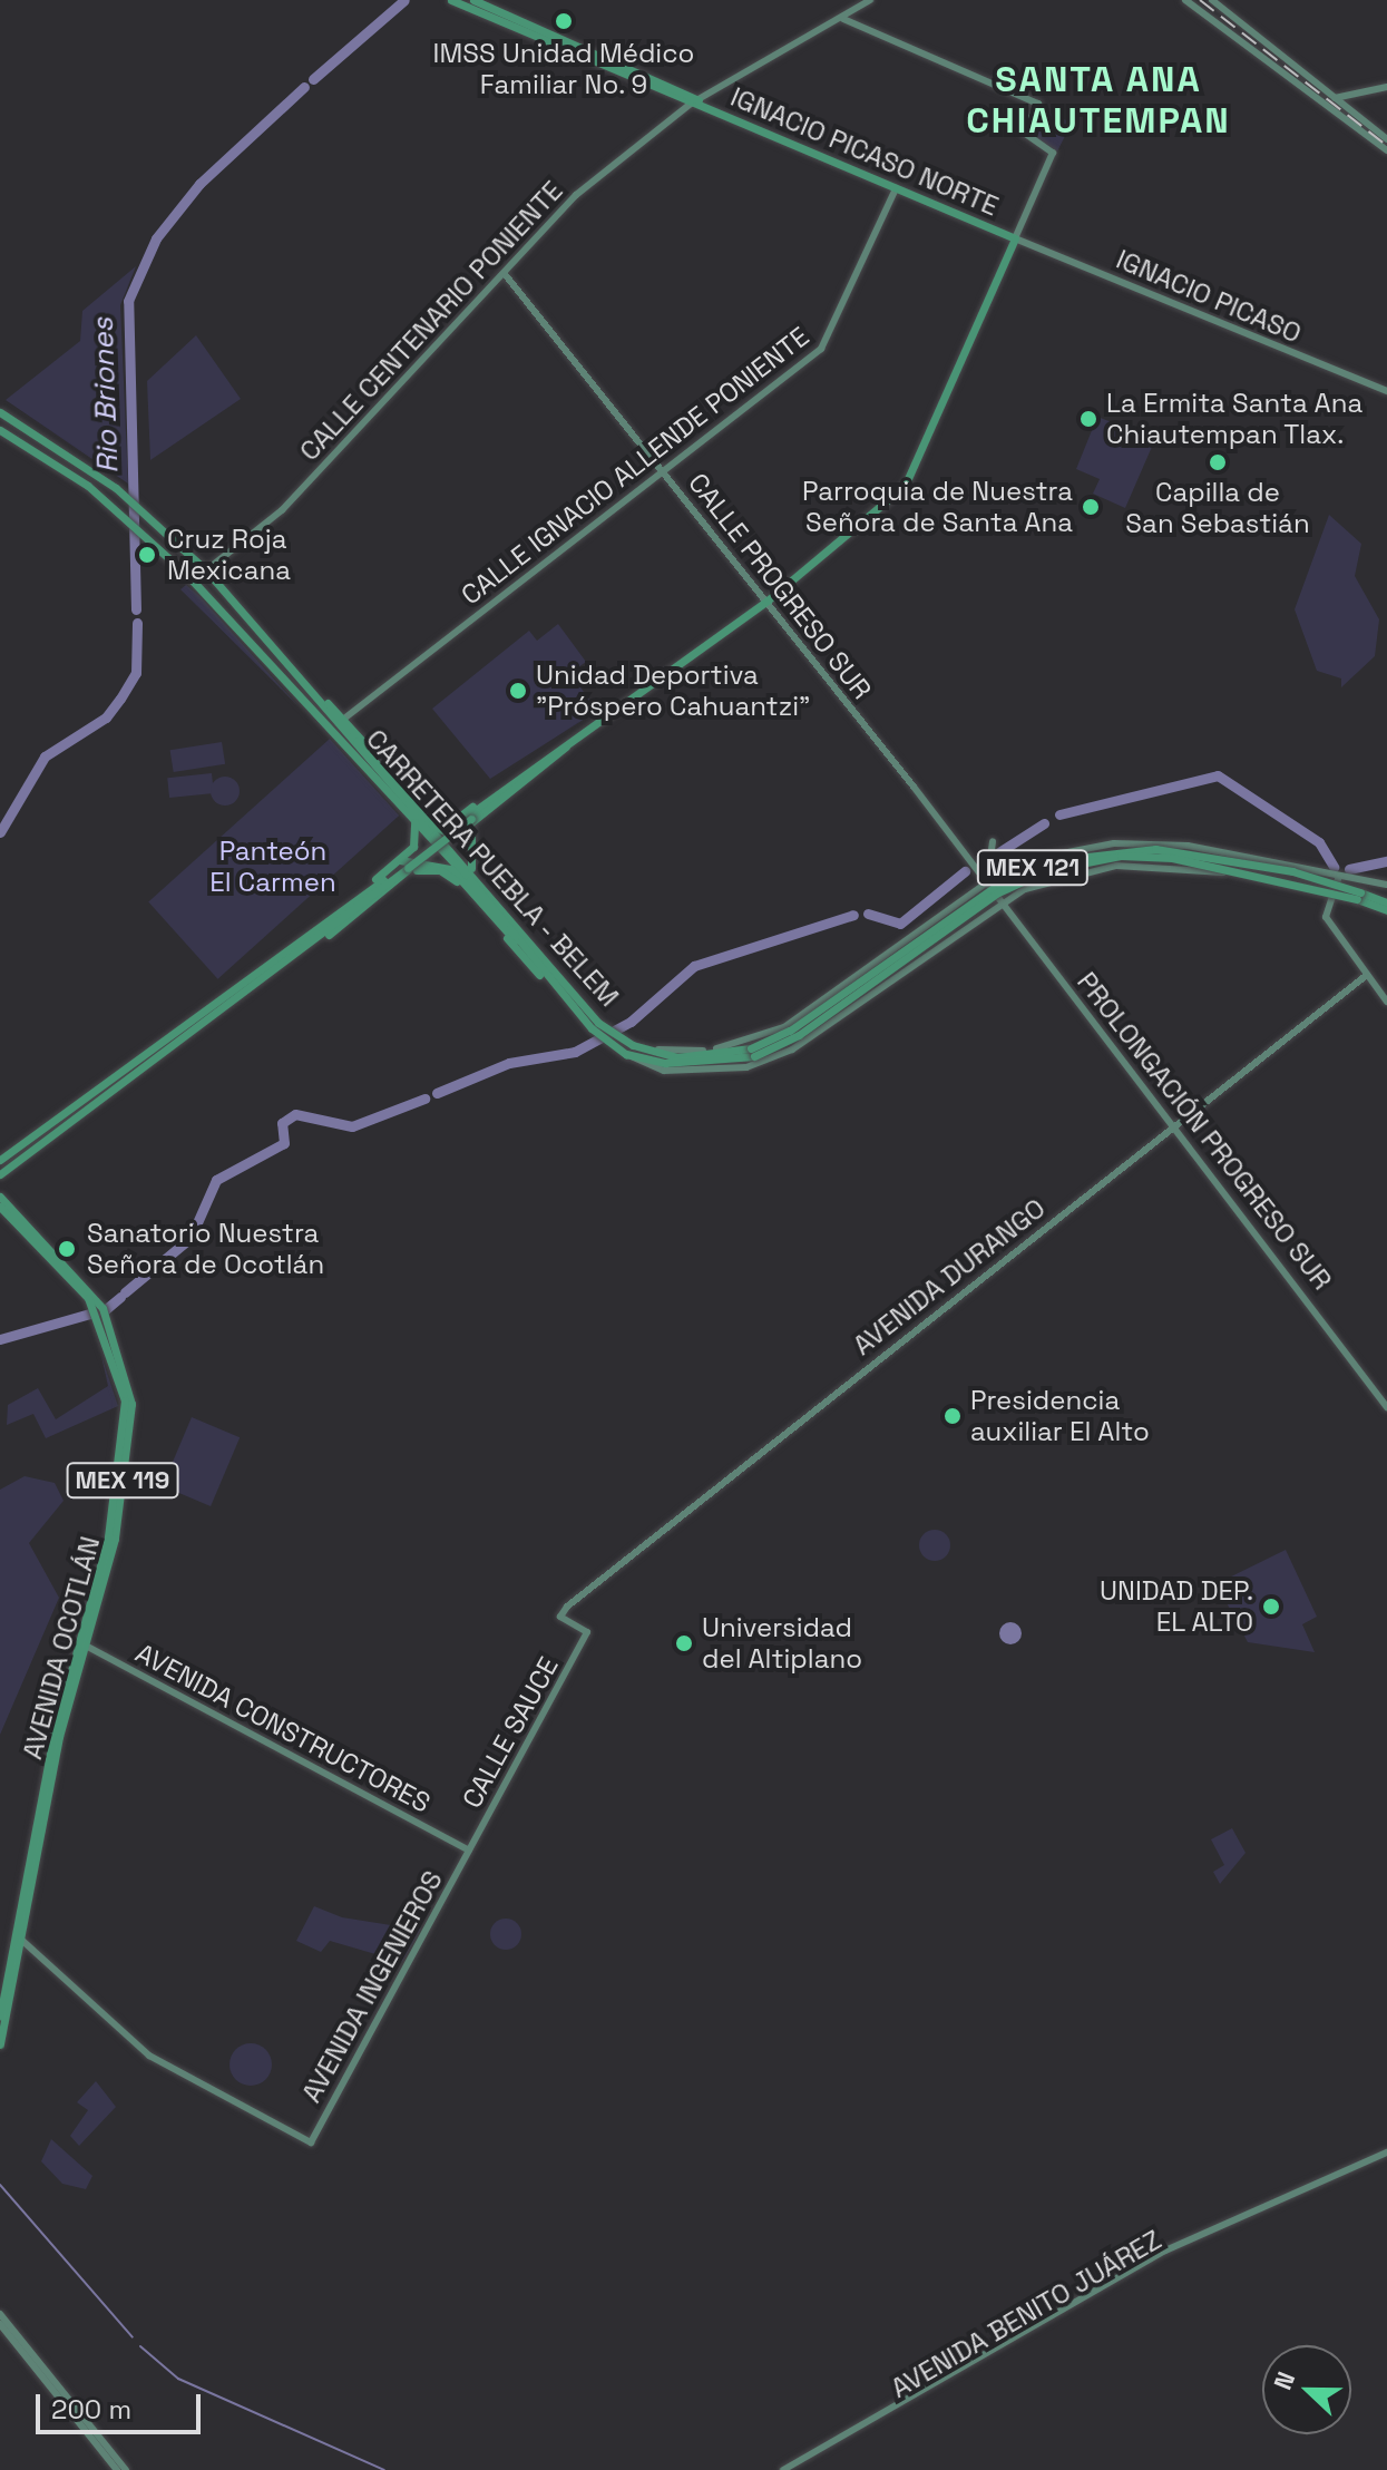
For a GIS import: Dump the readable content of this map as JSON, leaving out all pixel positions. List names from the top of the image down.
{
  "streets": {
    "main road": [
      "IGNACIO PICASO NORTE",
      "CARRETERA PUEBLA - BELEM",
      "MEX 121",
      "MEX 119",
      "AVENIDA OCOTLÁN"
    ],
    "street": [
      "IGNACIO PICASO",
      "CALLE CENTENARIO PONIENTE",
      "CALLE IGNACIO ALLENDE PONIENTE",
      "CALLE PROGRESO SUR",
      "PROLONGACIÓN PROGRESO SUR",
      "AVENIDA DURANGO",
      "AVENIDA CONSTRUCTORES",
      "CALLE SAUCE",
      "AVENIDA INGENIEROS",
      "AVENIDA BENITO JUÁREZ"
    ]
  },
  "crossings": [
    ["IGNACIO PICASO NORTE", "IGNACIO PICASO"],
    ["IGNACIO PICASO NORTE", "CALLE CENTENARIO PONIENTE"],
    ["IGNACIO PICASO NORTE", "CALLE IGNACIO ALLENDE PONIENTE"],
    ["CALLE CENTENARIO PONIENTE", "CALLE PROGRESO SUR"],
    ["CALLE CENTENARIO PONIENTE", "CARRETERA PUEBLA - BELEM"],
    ["CALLE IGNACIO ALLENDE PONIENTE", "CALLE PROGRESO SUR"],
    ["CALLE IGNACIO ALLENDE PONIENTE", "CARRETERA PUEBLA - BELEM"],
    ["CALLE PROGRESO SUR", "PROLONGACIÓN PROGRESO SUR"],
    ["CARRETERA PUEBLA - BELEM", "PROLONGACIÓN PROGRESO SUR"],
    ["PROLONGACIÓN PROGRESO SUR", "AVENIDA DURANGO"],
    ["AVENIDA DURANGO", "CALLE SAUCE"],
    ["AVENIDA OCOTLÁN", "AVENIDA CONSTRUCTORES"],
    ["AVENIDA OCOTLÁN", "AVENIDA INGENIEROS"],
    ["AVENIDA CONSTRUCTORES", "CALLE SAUCE"],
    ["AVENIDA CONSTRUCTORES", "AVENIDA INGENIEROS"],
    ["CALLE SAUCE", "AVENIDA INGENIEROS"]
  ],
  "districts": ["SANTA ANA CHIAUTEMPAN"],
  "water": ["Rio Briones"],
  "parks": ["Panteón El Carmen"],
  "places": [
    "IMSS Unidad Médico Familiar No. 9",
    "La Ermita Santa Ana Chiautempan Tlax.",
    "Capilla de San Sebastián",
    "Parroquia de Nuestra Señora de Santa Ana",
    "Cruz Roja Mexicana",
    "Unidad Deportiva \"Próspero Cahuantzi\"",
    "Sanatorio Nuestra Señora de Ocotlán",
    "Presidencia auxiliar El Alto",
    "UNIDAD DEP. EL ALTO",
    "Universidad del Altiplano"
  ],
  "scale_bar": "200 m",
  "north": "left"
}
